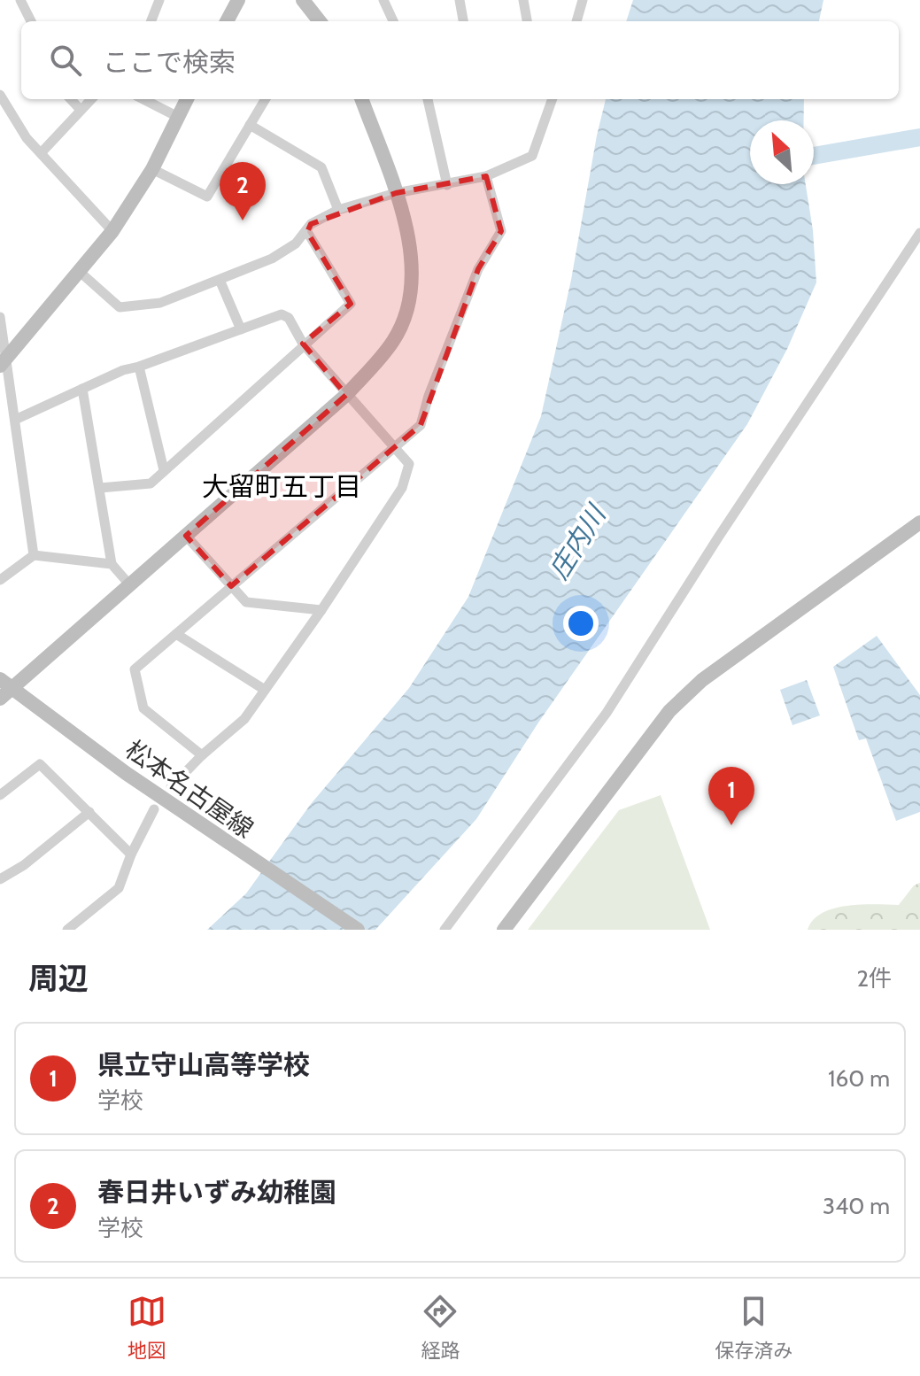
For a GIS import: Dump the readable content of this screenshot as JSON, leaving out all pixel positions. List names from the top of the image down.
{
  "streets": {
    "street": ["松本名古屋線"]
  },
  "districts": ["大留町五丁目"],
  "water": ["庄内川"],
  "north": "top left",
  "page": {
    "search": "ここで検索",
    "pins": ["2", "1"],
    "heading": ["周辺", "2件"],
    "list": [
      {
        "mark": "1",
        "name": "県立守山高等学校",
        "note": "学校",
        "value": "160 m"
      },
      {
        "mark": "2",
        "name": "春日井いずみ幼稚園",
        "note": "学校",
        "value": "340 m"
      }
    ],
    "nav": ["地図", "経路", "保存済み"]
  }
}
